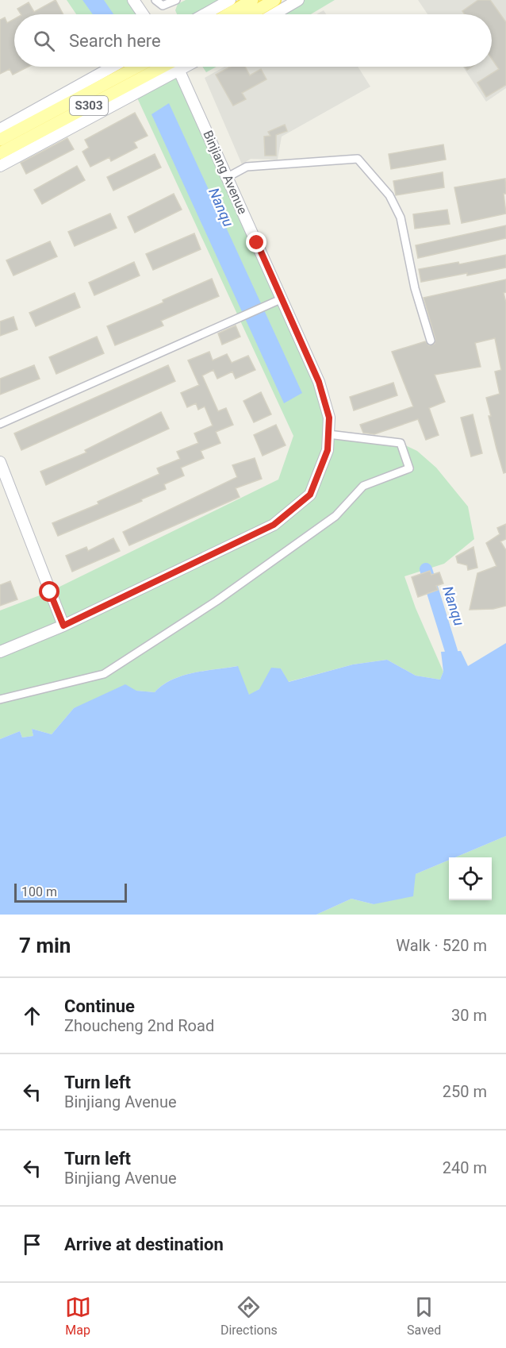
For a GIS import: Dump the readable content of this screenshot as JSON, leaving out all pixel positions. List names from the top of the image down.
{
  "streets": {
    "main road": ["S303"],
    "street": ["Binjiang Avenue"]
  },
  "water": ["Nanqu"],
  "scale_bar": "100 m",
  "page": {
    "search": "Search here",
    "scale": "100 m",
    "heading": ["7 min", "Walk · 520 m"],
    "list": [
      ["Continue", "Zhoucheng 2nd Road", "30 m"],
      ["Turn left", "Binjiang Avenue", "250 m"],
      ["Turn left", "Binjiang Avenue", "240 m"],
      "Arrive at destination"
    ],
    "nav": ["Map", "Directions", "Saved"]
  }
}
